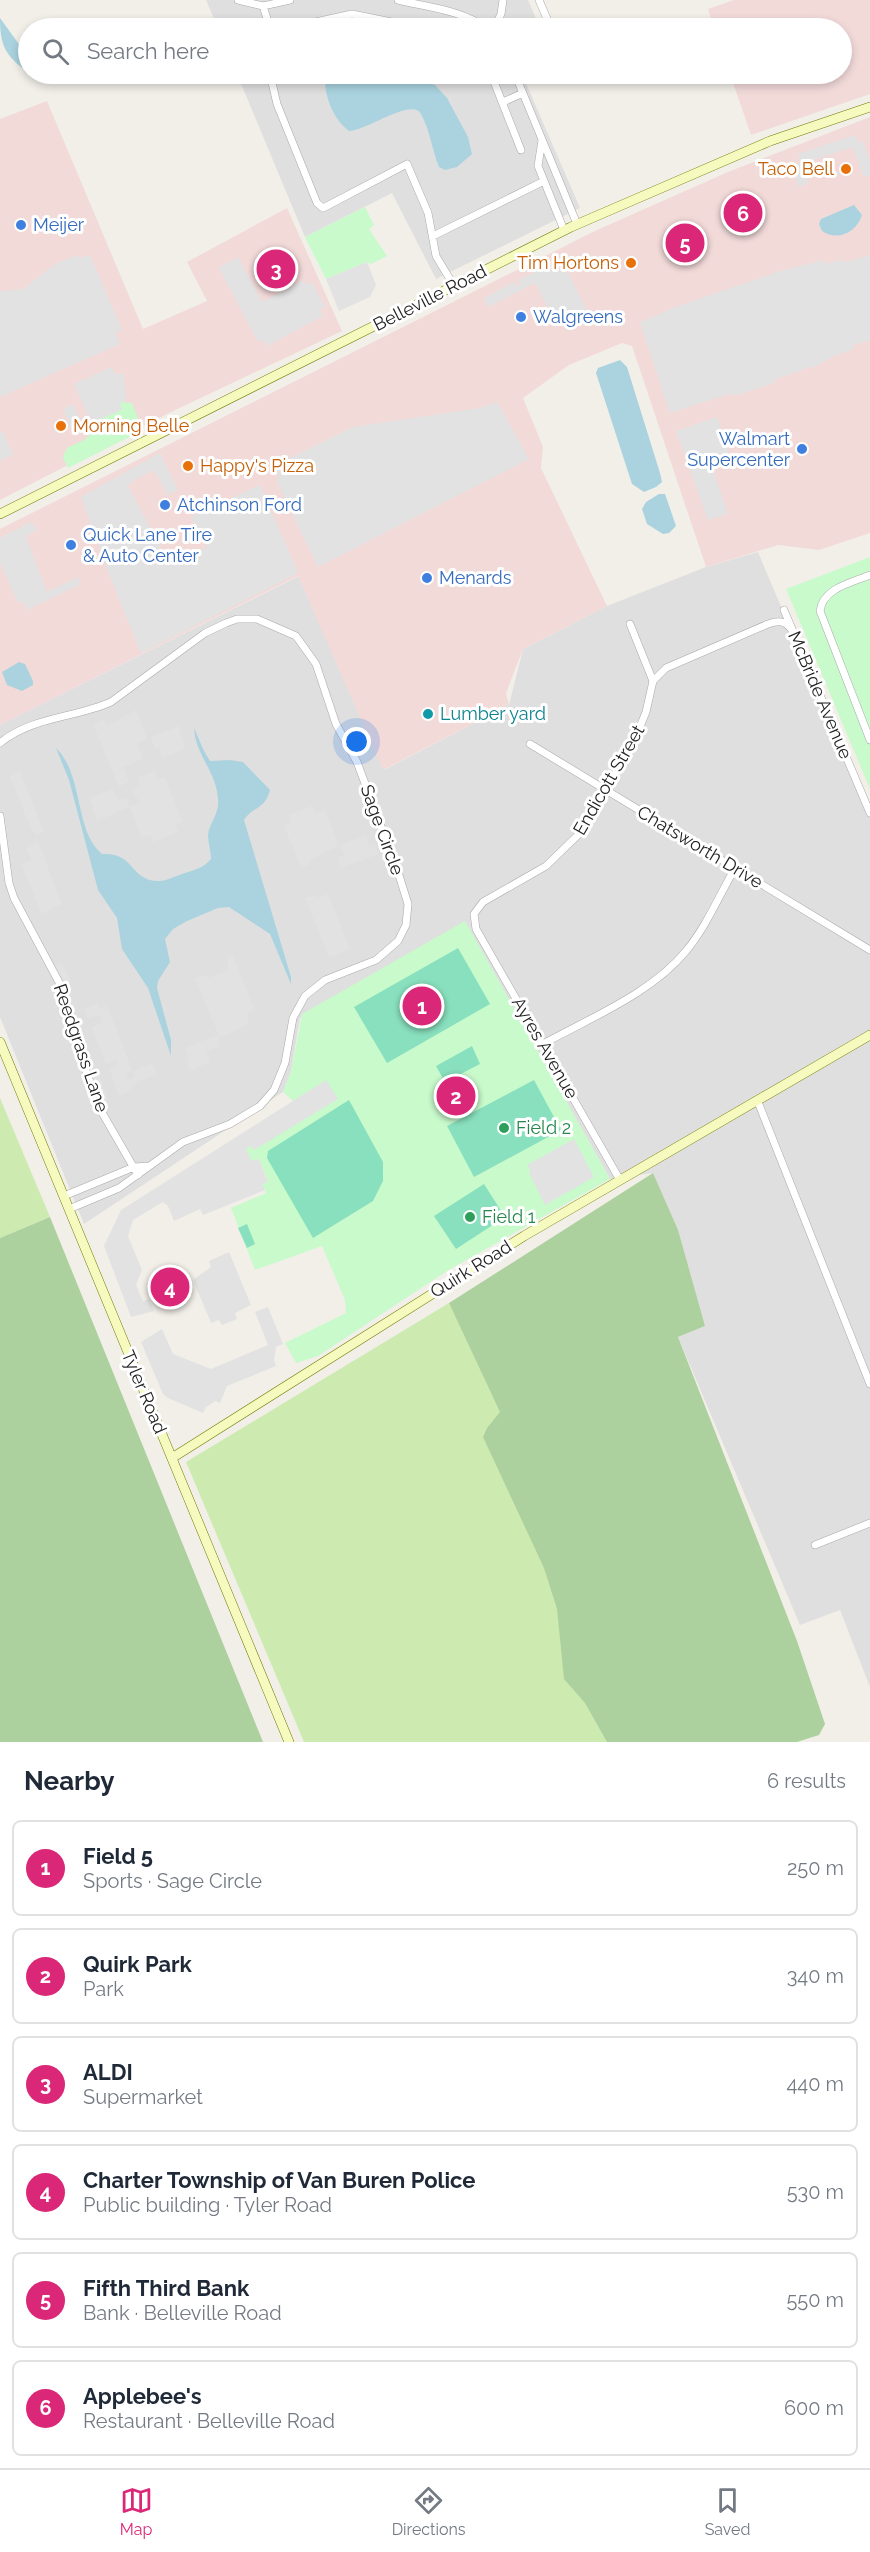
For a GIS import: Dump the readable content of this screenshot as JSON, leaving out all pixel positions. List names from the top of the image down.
{
  "streets": {
    "street": [
      "Belleville Road",
      "McBride Avenue",
      "Endicott Street",
      "Sage Circle",
      "Chatsworth Drive",
      "Reedgrass Lane",
      "Ayres Avenue",
      "Quirk Road",
      "Tyler Road"
    ]
  },
  "crossings": [
    ["Endicott Street", "Chatsworth Drive"],
    ["Endicott Street", "Ayres Avenue"],
    ["Sage Circle", "Reedgrass Lane"],
    ["Sage Circle", "Tyler Road"],
    ["Ayres Avenue", "Quirk Road"],
    ["Quirk Road", "Tyler Road"]
  ],
  "places": [
    "Taco Bell",
    "Meijer",
    "Tim Hortons",
    "Walgreens",
    "Morning Belle",
    "Walmart Supercenter",
    "Happy's Pizza",
    "Atchinson Ford",
    "Quick Lane Tire & Auto Center",
    "Menards",
    "Lumber yard",
    "Field 2",
    "Field 1"
  ],
  "page": {
    "search": "Search here",
    "pins": [
      "6",
      "5",
      "3",
      "1",
      "2",
      "4"
    ],
    "heading": ["Nearby", "6 results"],
    "list": [
      {
        "mark": "1",
        "name": "Field 5",
        "note": "Sports · Sage Circle",
        "value": "250 m"
      },
      {
        "mark": "2",
        "name": "Quirk Park",
        "note": "Park",
        "value": "340 m"
      },
      {
        "mark": "3",
        "name": "ALDI",
        "note": "Supermarket",
        "value": "440 m"
      },
      {
        "mark": "4",
        "name": "Charter Township of Van Buren Police",
        "note": "Public building · Tyler Road",
        "value": "530 m"
      },
      {
        "mark": "5",
        "name": "Fifth Third Bank",
        "note": "Bank · Belleville Road",
        "value": "550 m"
      },
      {
        "mark": "6",
        "name": "Applebee's",
        "note": "Restaurant · Belleville Road",
        "value": "600 m"
      }
    ],
    "nav": ["Map", "Directions", "Saved"]
  }
}
